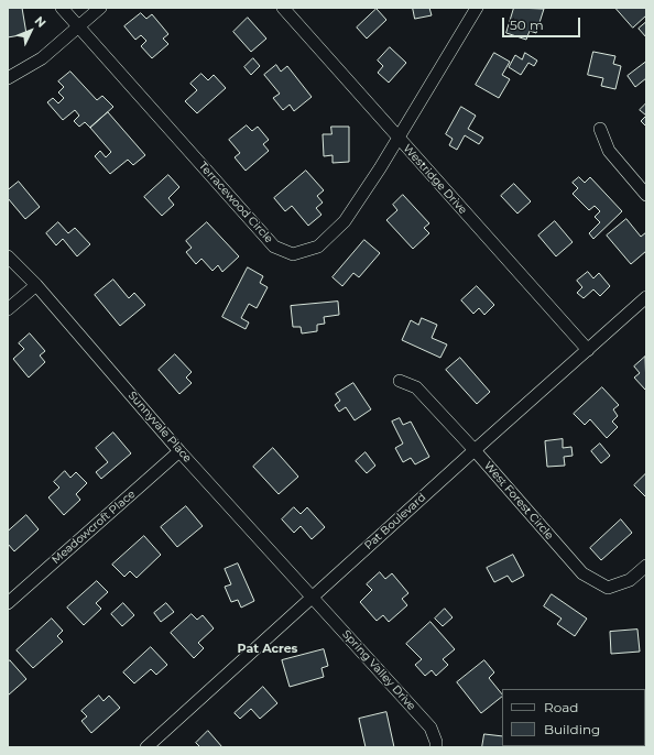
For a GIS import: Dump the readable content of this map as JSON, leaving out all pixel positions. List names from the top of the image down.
{
  "streets": {
    "street": [
      "Westridge Drive",
      "Terracewood Circle",
      "Sunnyvale Place",
      "West Forest Circle",
      "Pat Boulevard",
      "Meadowcroft Place",
      "Spring Valley Drive"
    ]
  },
  "crossings": [
    ["Westridge Drive", "Terracewood Circle"],
    ["Westridge Drive", "Pat Boulevard"],
    ["Sunnyvale Place", "Pat Boulevard"],
    ["Sunnyvale Place", "Meadowcroft Place"],
    ["Sunnyvale Place", "Spring Valley Drive"],
    ["West Forest Circle", "Pat Boulevard"],
    ["Pat Boulevard", "Spring Valley Drive"]
  ],
  "districts": ["Pat Acres"],
  "legend": ["Road", "Building"],
  "scale_bar": "50 m",
  "north": "top right"
}
